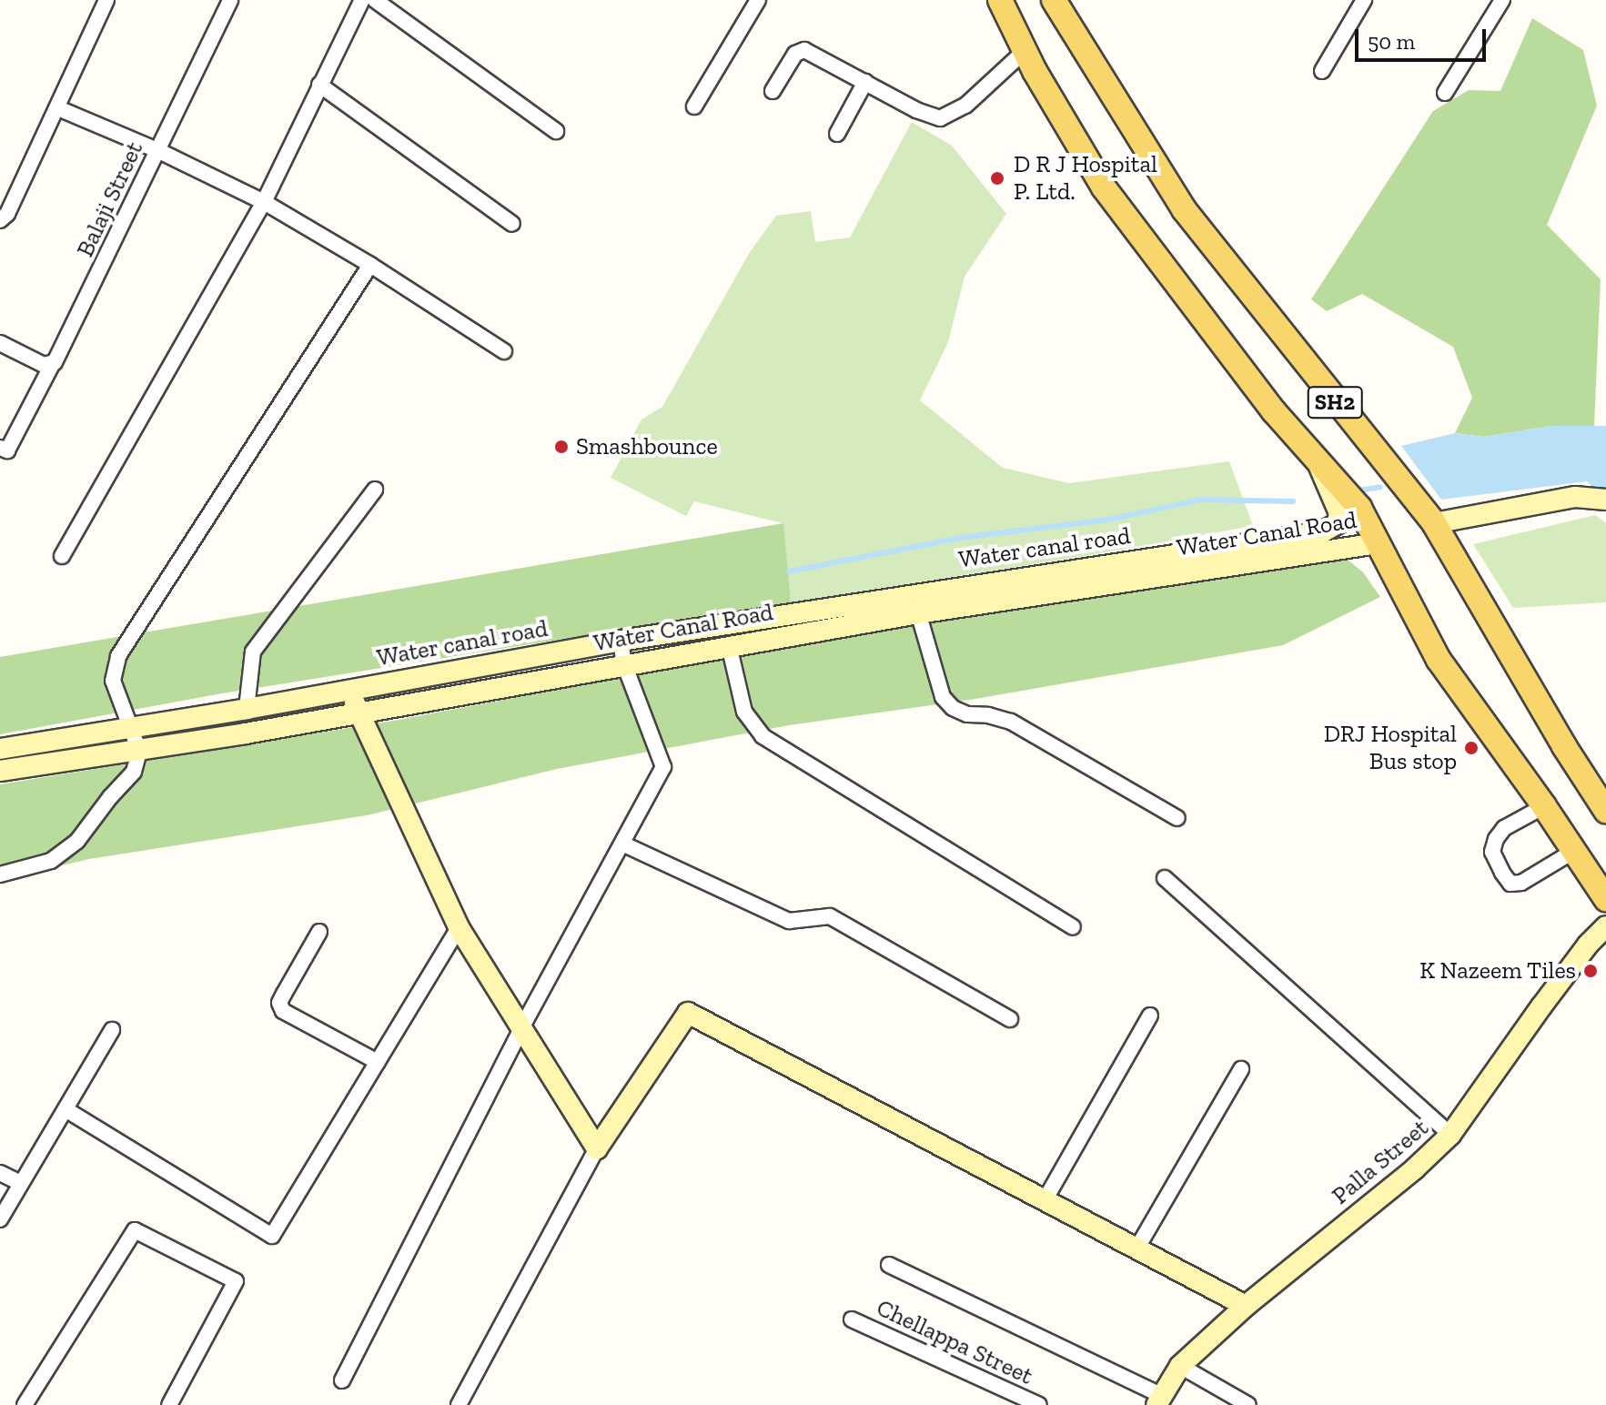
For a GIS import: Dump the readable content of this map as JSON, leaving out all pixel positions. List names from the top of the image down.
{
  "streets": {
    "main road": [
      "SH2",
      "Water Canal Road",
      "Water canal road",
      "Palla Street"
    ],
    "street": ["Balaji Street", "Chellappa Street"]
  },
  "crossings": [
    ["SH2", "Water Canal Road"],
    ["SH2", "Water canal road"]
  ],
  "places": [
    "D R J Hospital P. Ltd.",
    "Smashbounce",
    "DRJ Hospital Bus stop",
    "K Nazeem Tiles"
  ],
  "scale_bar": "50 m"
}
